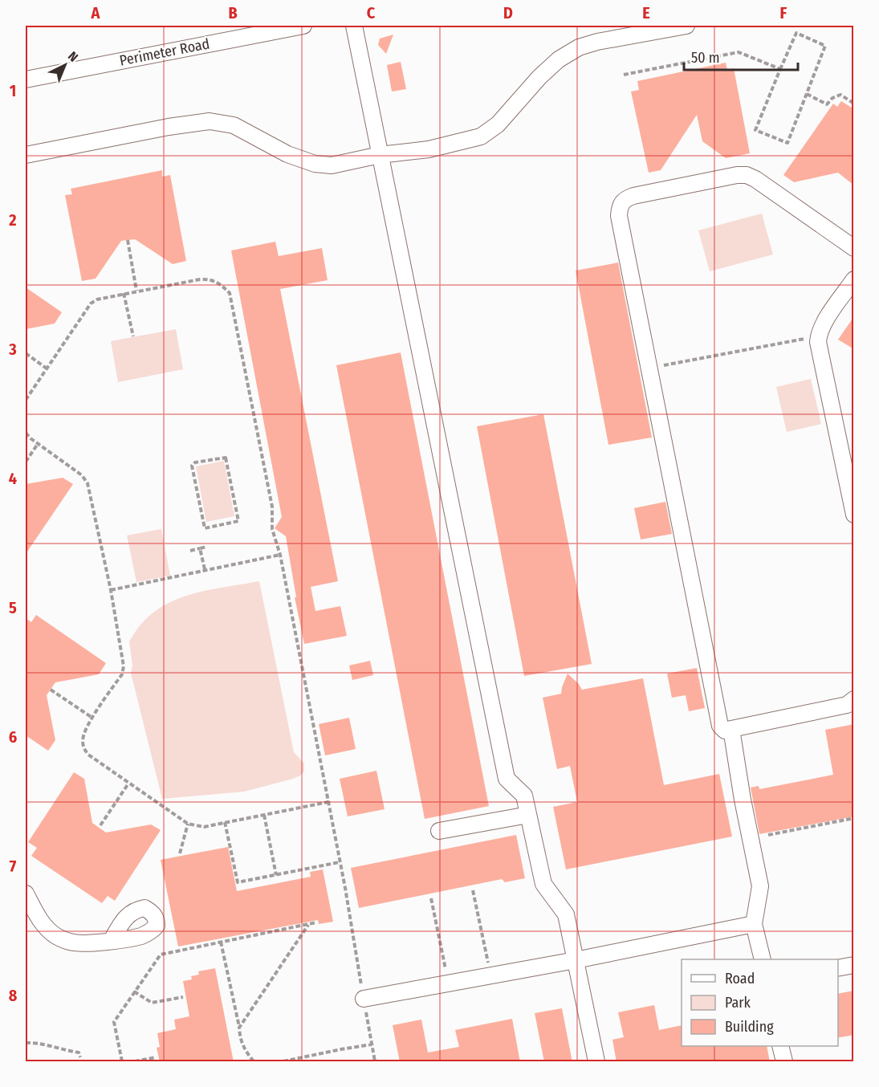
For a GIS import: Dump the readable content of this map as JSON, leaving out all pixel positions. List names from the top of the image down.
{
  "streets": {
    "street": ["Perimeter Road"]
  },
  "legend": ["Road", "Park", "Building"],
  "scale_bar": "50 m",
  "north": "top right",
  "grid": {
    "columns": [
      "A",
      "B",
      "C",
      "D",
      "E",
      "F"
    ],
    "rows": [
      "1",
      "2",
      "3",
      "4",
      "5",
      "6",
      "7",
      "8"
    ]
  }
}
